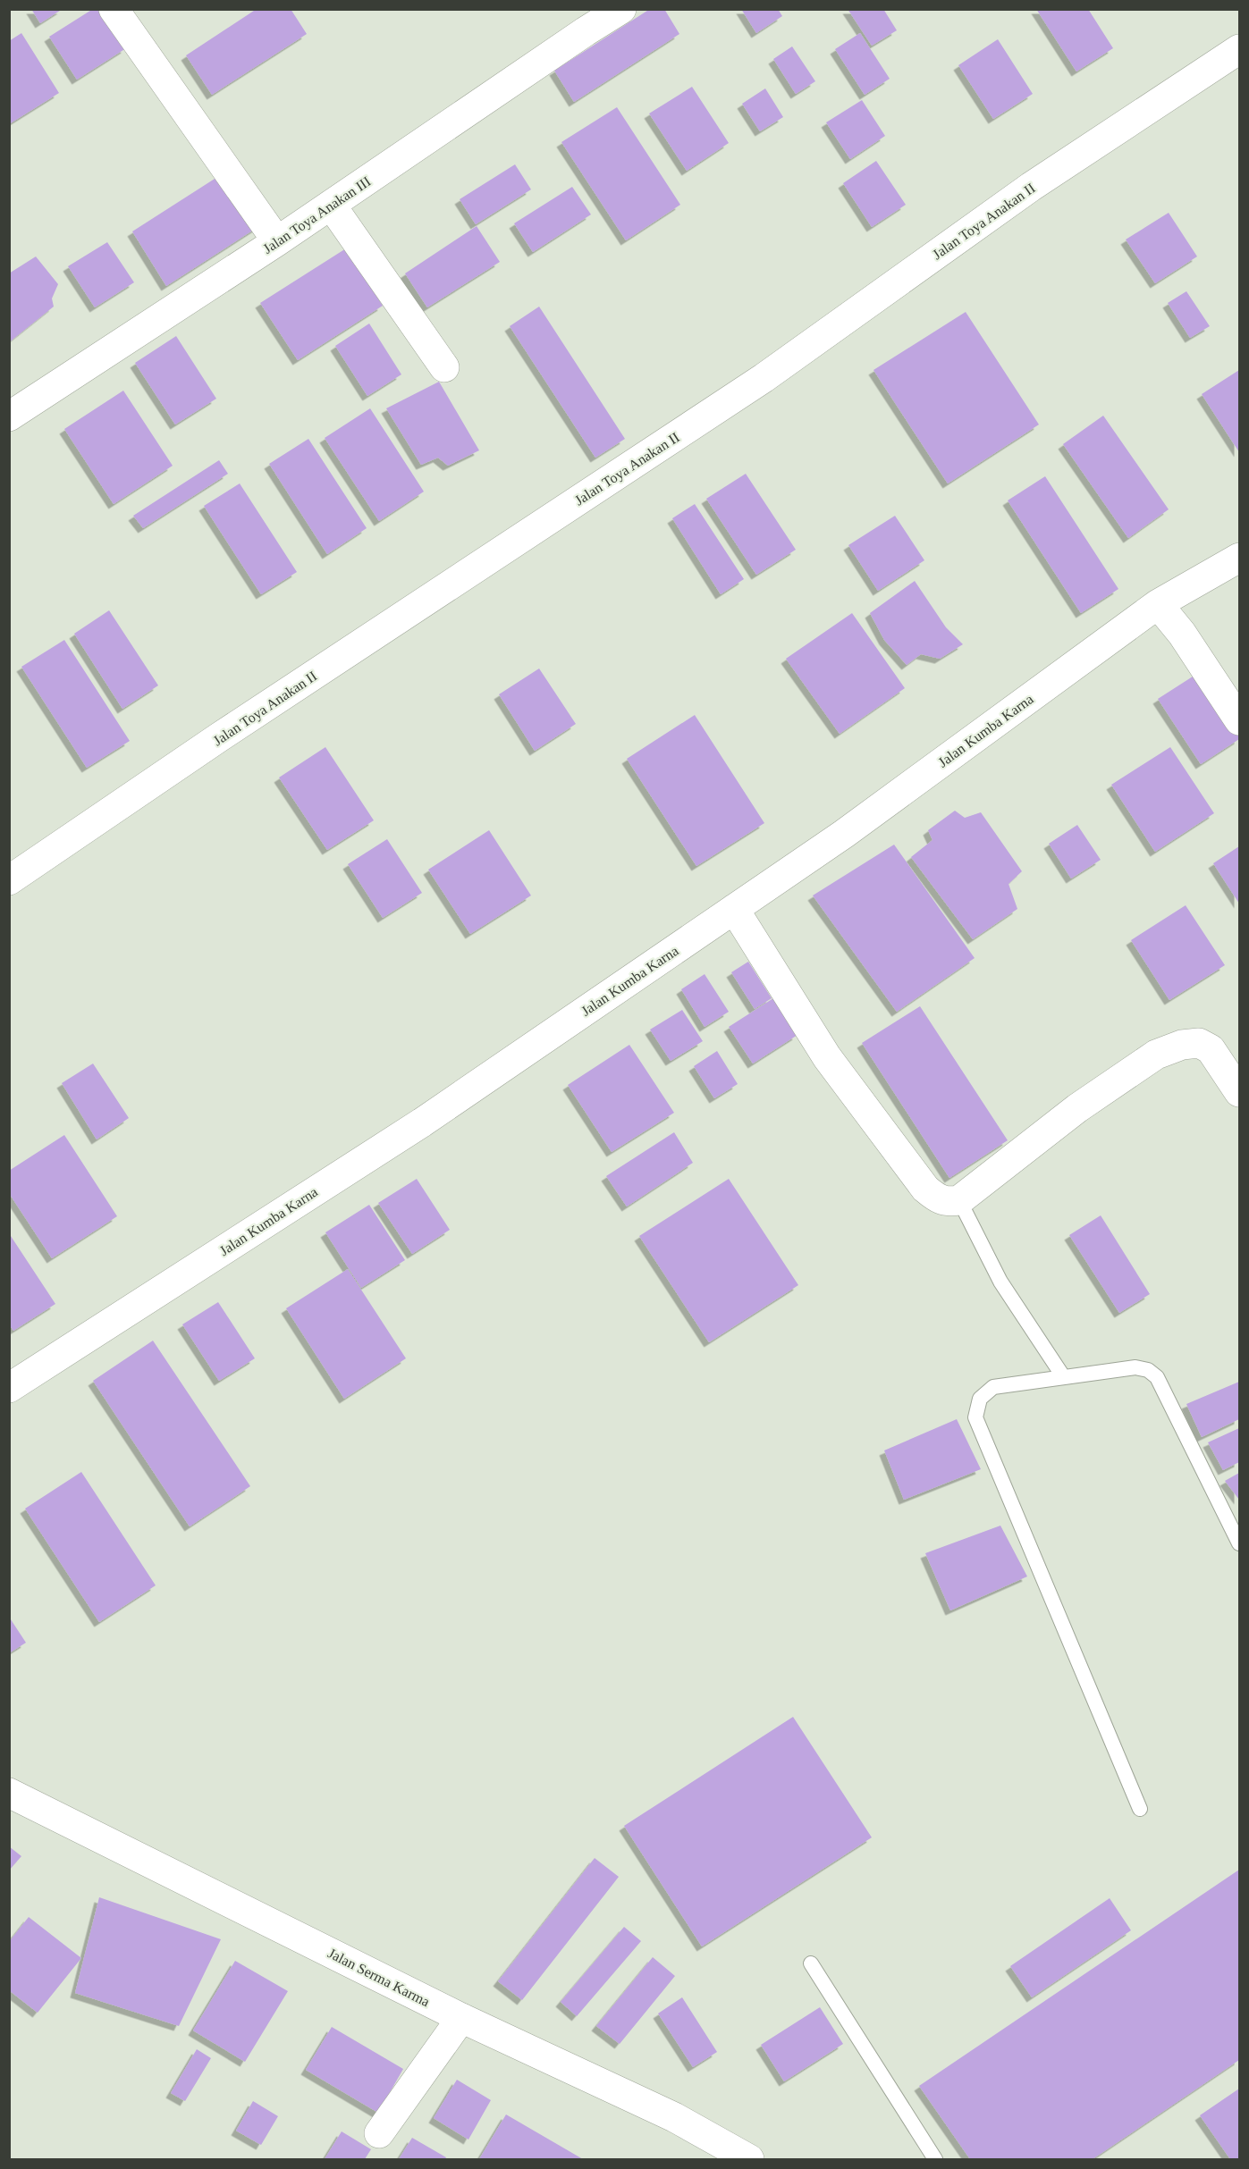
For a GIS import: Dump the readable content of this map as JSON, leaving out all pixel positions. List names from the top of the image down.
{
  "streets": {
    "street": [
      "Jalan Toya Anakan III",
      "Jalan Toya Anakan II",
      "Jalan Kumba Karna",
      "Jalan Serma Karma"
    ]
  }
}
